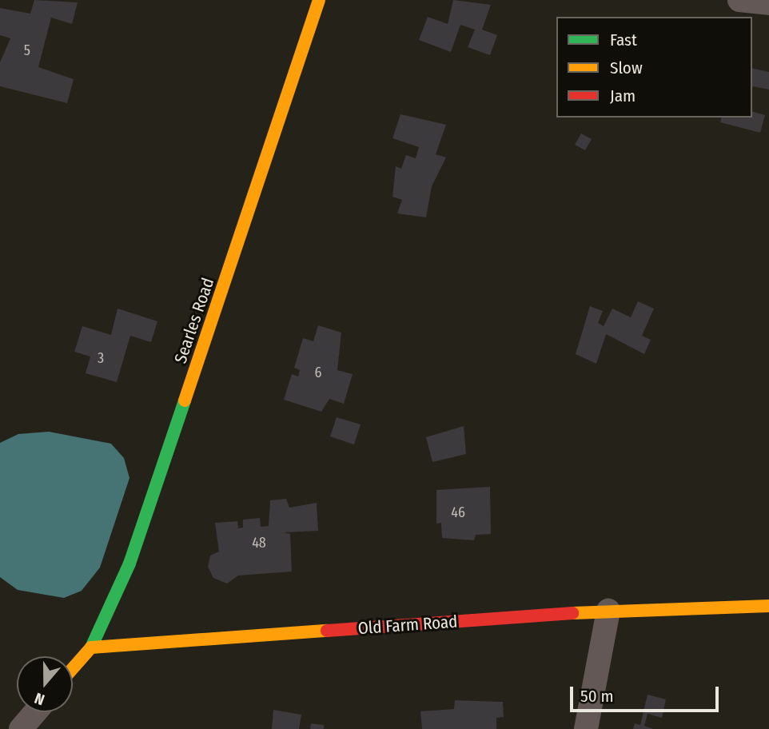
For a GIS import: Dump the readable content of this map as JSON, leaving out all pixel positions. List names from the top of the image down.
{
  "streets": {
    "street": ["Searles Road", "Old Farm Road"]
  },
  "crossings": [
    ["Searles Road", "Old Farm Road"]
  ],
  "house_numbers": [
    "5",
    "3",
    "6",
    "46",
    "48"
  ],
  "legend": ["Fast", "Slow", "Jam"],
  "scale_bar": "50 m",
  "north": "bottom"
}
